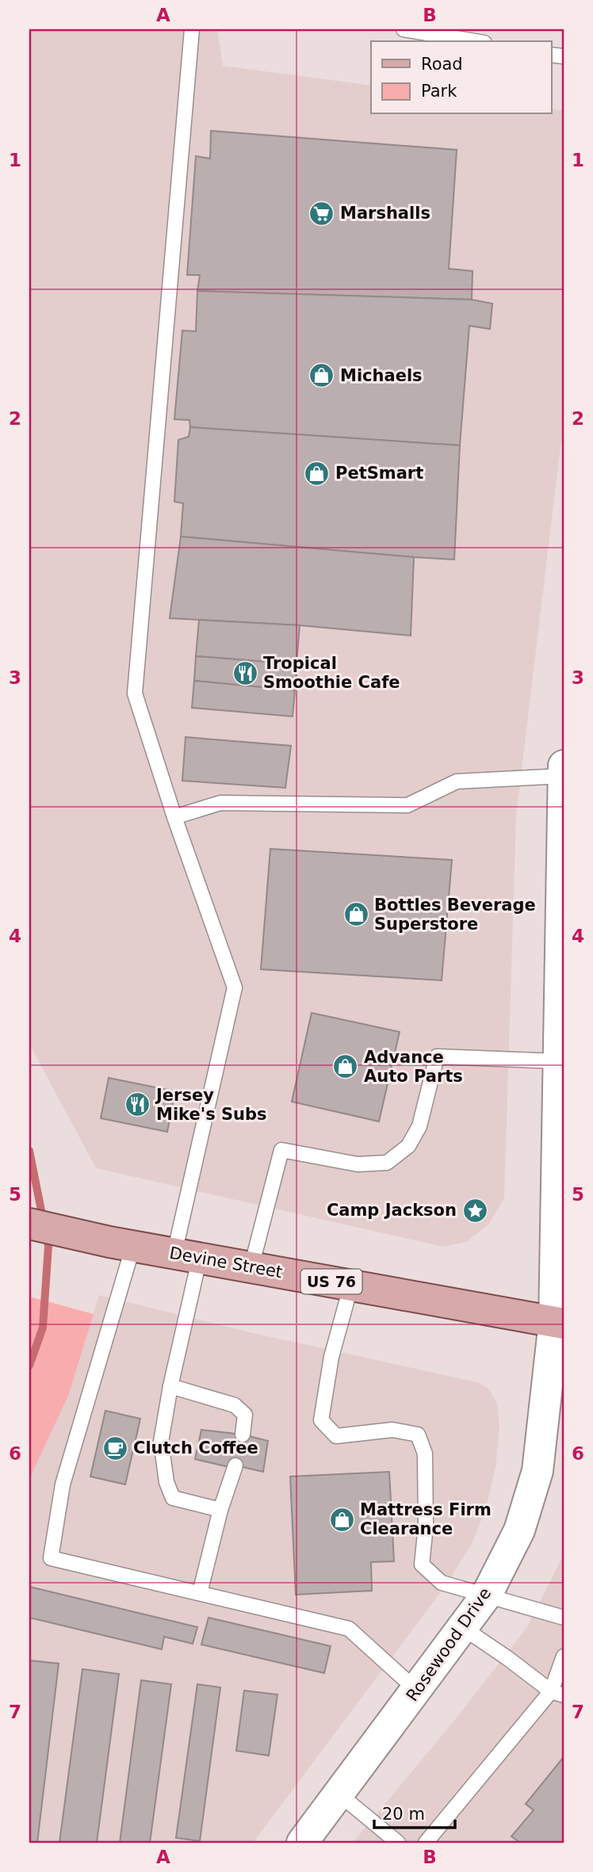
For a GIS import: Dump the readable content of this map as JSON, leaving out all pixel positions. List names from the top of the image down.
{
  "streets": {
    "main road": ["Devine Street", "US 76", "Rosewood Drive"]
  },
  "crossings": [
    ["Devine Street", "Rosewood Drive"]
  ],
  "places": {
    "supermarket": ["Marshalls"],
    "shop": [
      "Michaels",
      "PetSmart",
      "Bottles Beverage Superstore",
      "Advance Auto Parts",
      "Mattress Firm Clearance"
    ],
    "restaurant": ["Tropical Smoothie Cafe", "Jersey Mike's Subs"],
    "place": ["Camp Jackson"],
    "cafe": ["Clutch Coffee"]
  },
  "legend": ["Road", "Park"],
  "scale_bar": "20 m",
  "grid": {
    "columns": ["A", "B"],
    "rows": [
      "1",
      "2",
      "3",
      "4",
      "5",
      "6",
      "7"
    ]
  }
}
